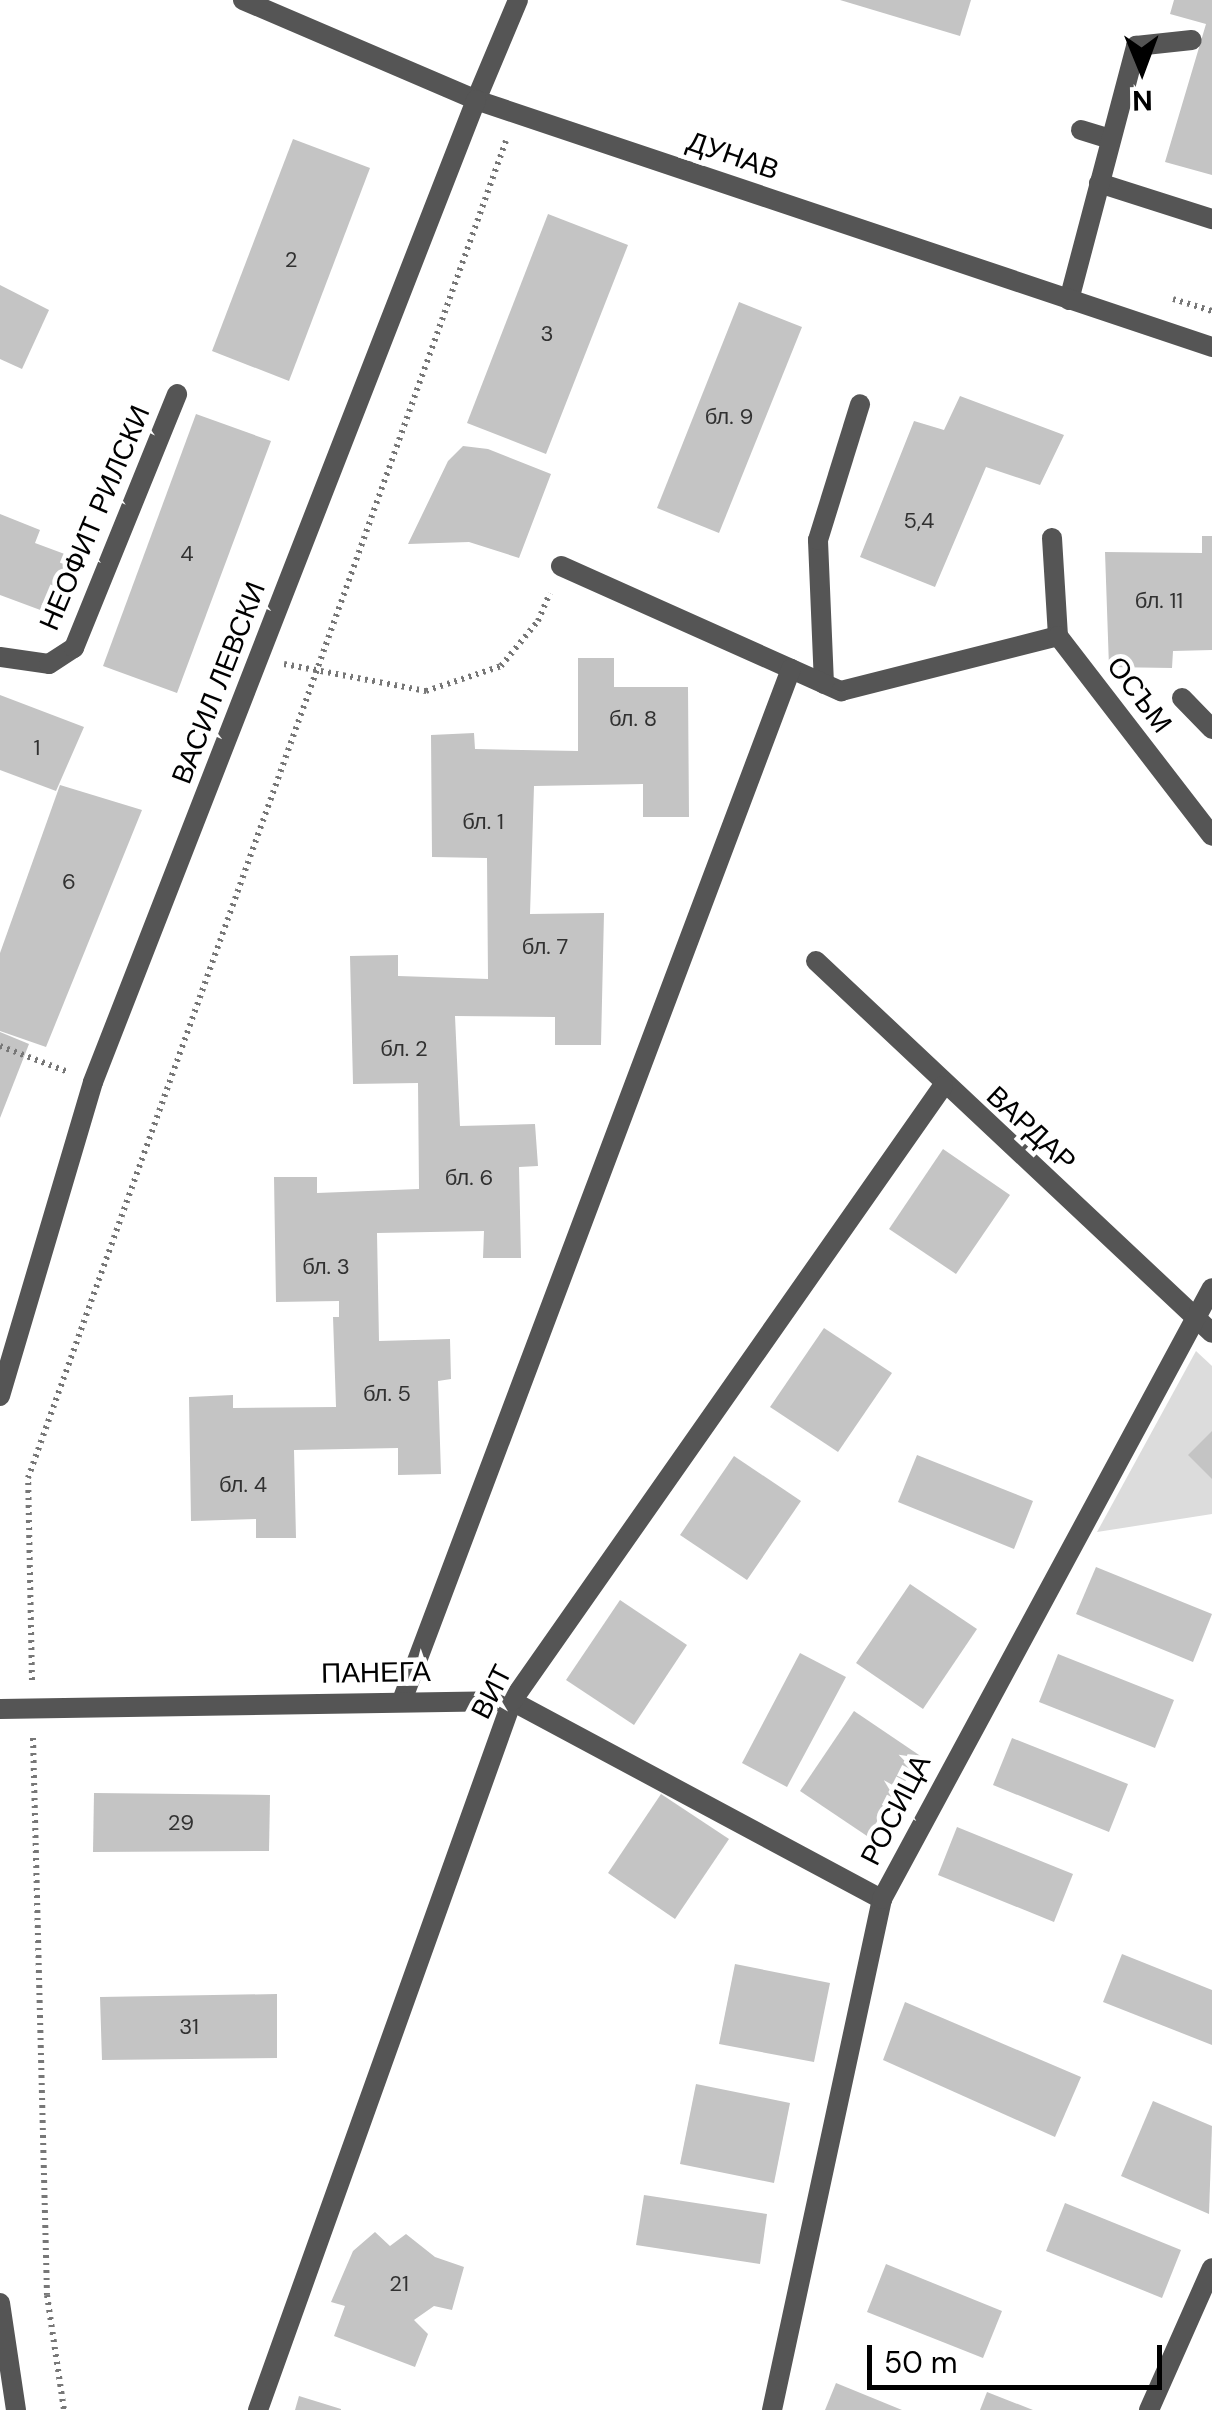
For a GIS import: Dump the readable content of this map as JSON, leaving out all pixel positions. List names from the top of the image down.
{
  "streets": {
    "street": [
      "ДУНАВ",
      "НЕОФИТ РИЛСКИ",
      "ВАСИЛ ЛЕВСКИ",
      "ОСЪМ",
      "ВАРДАР",
      "ПАНЕГА",
      "ВИТ",
      "РОСИЦА"
    ]
  },
  "crossings": [
    ["ДУНАВ", "ВАСИЛ ЛЕВСКИ"],
    ["ВАРДАР", "ВИТ"],
    ["ВАРДАР", "РОСИЦА"],
    ["ПАНЕГА", "ВИТ"],
    ["ПАНЕГА", "РОСИЦА"]
  ],
  "house_numbers": [
    "2",
    "3",
    "бл. 9",
    "5,4",
    "4",
    "бл. 11",
    "бл. 8",
    "1",
    "бл. 1",
    "6",
    "бл. 7",
    "бл. 2",
    "бл. 6",
    "бл. 3",
    "бл. 5",
    "бл. 4",
    "29",
    "31",
    "21"
  ],
  "scale_bar": "50 m",
  "north": "bottom"
}
